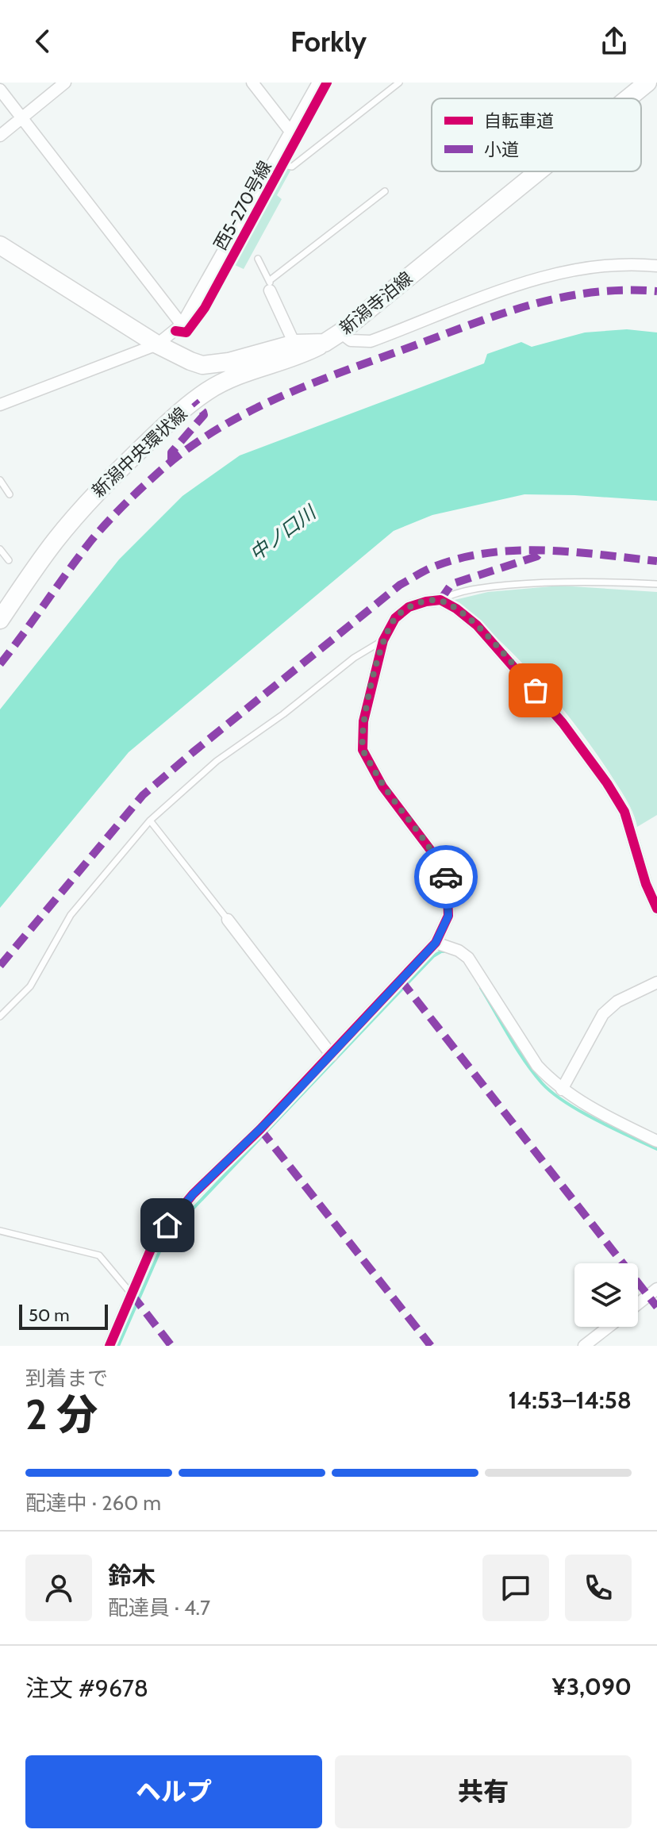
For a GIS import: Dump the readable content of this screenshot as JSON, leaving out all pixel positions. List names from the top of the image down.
{
  "streets": {
    "main road": ["新潟寺泊線", "新潟中央環状線"],
    "cycle path": ["西5-270号線"]
  },
  "crossings": [
    ["新潟寺泊線", "新潟中央環状線"]
  ],
  "water": ["中ノ口川"],
  "legend": ["自転車道", "小道"],
  "scale_bar": "50 m",
  "page": {
    "header": "Forkly",
    "scale": "50 m",
    "heading": ["2 分", "到着まで", "14:53–14:58"],
    "panel": [
      "鈴木",
      "配達員 · 4.7",
      "注文 #9678",
      "¥3,090"
    ],
    "bar": "配達中 · 260 m",
    "buttons": ["ヘルプ", "共有"]
  }
}
